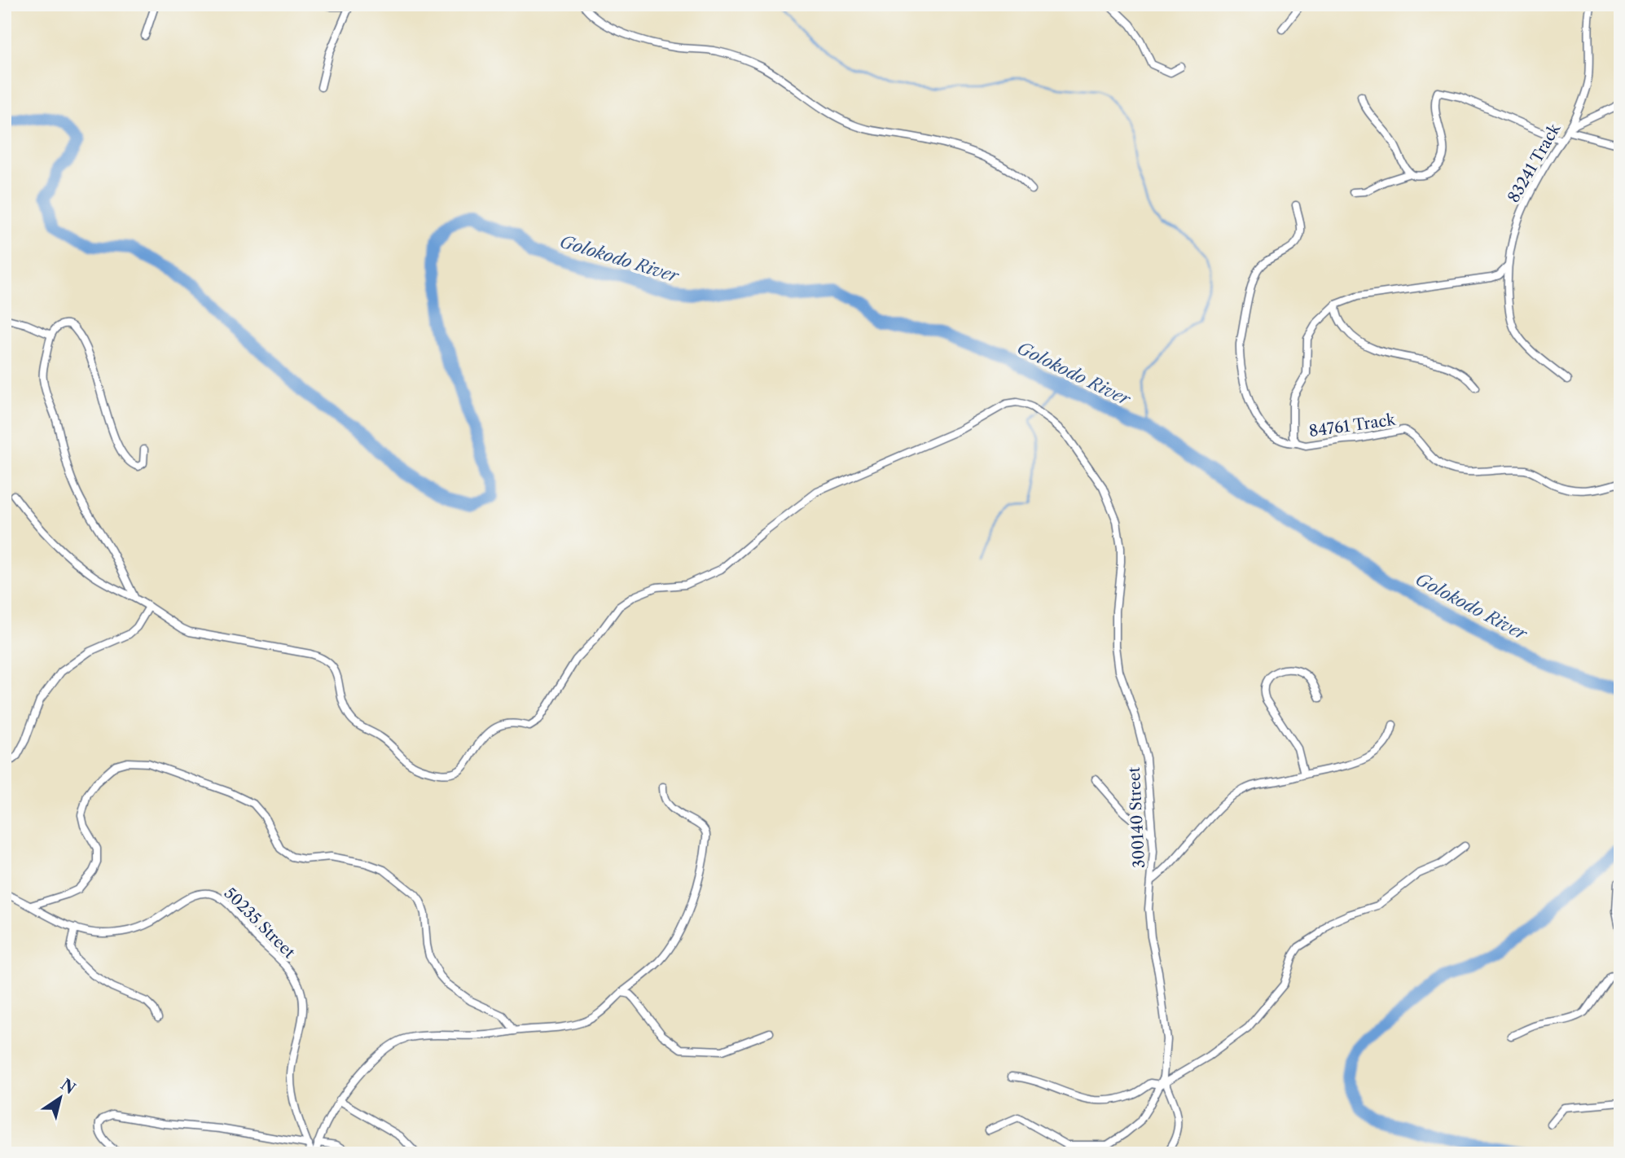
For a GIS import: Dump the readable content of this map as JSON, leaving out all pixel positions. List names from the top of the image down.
{
  "streets": {
    "street": [
      "83241 Track",
      "84761 Track",
      "300140 Street",
      "50235 Street"
    ]
  },
  "crossings": [
    ["83241 Track", "84761 Track"]
  ],
  "water": ["Golokodo River"],
  "north": "top right"
}
